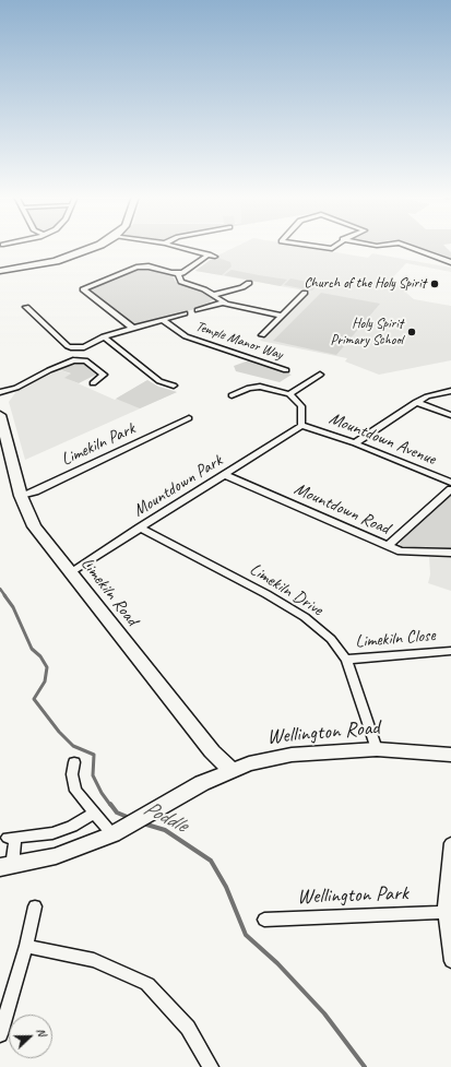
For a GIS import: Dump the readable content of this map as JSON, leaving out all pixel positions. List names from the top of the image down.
{
  "streets": {
    "street": [
      "Temple Manor Way",
      "Mountdown Avenue",
      "Limekiln Park",
      "Mountdown Park",
      "Mountdown Road",
      "Limekiln Drive",
      "Limekiln Road",
      "Limekiln Close",
      "Wellington Road",
      "Wellington Park"
    ]
  },
  "crossings": [
    ["Mountdown Avenue", "Mountdown Park"],
    ["Limekiln Park", "Limekiln Road"],
    ["Mountdown Park", "Mountdown Road"],
    ["Mountdown Park", "Limekiln Drive"],
    ["Mountdown Park", "Limekiln Road"],
    ["Limekiln Drive", "Limekiln Close"],
    ["Limekiln Drive", "Wellington Road"],
    ["Limekiln Road", "Wellington Road"]
  ],
  "water": ["Poddle"],
  "places": ["Church of the Holy Spirit", "Holy Spirit Primary School"],
  "north": "right"
}
